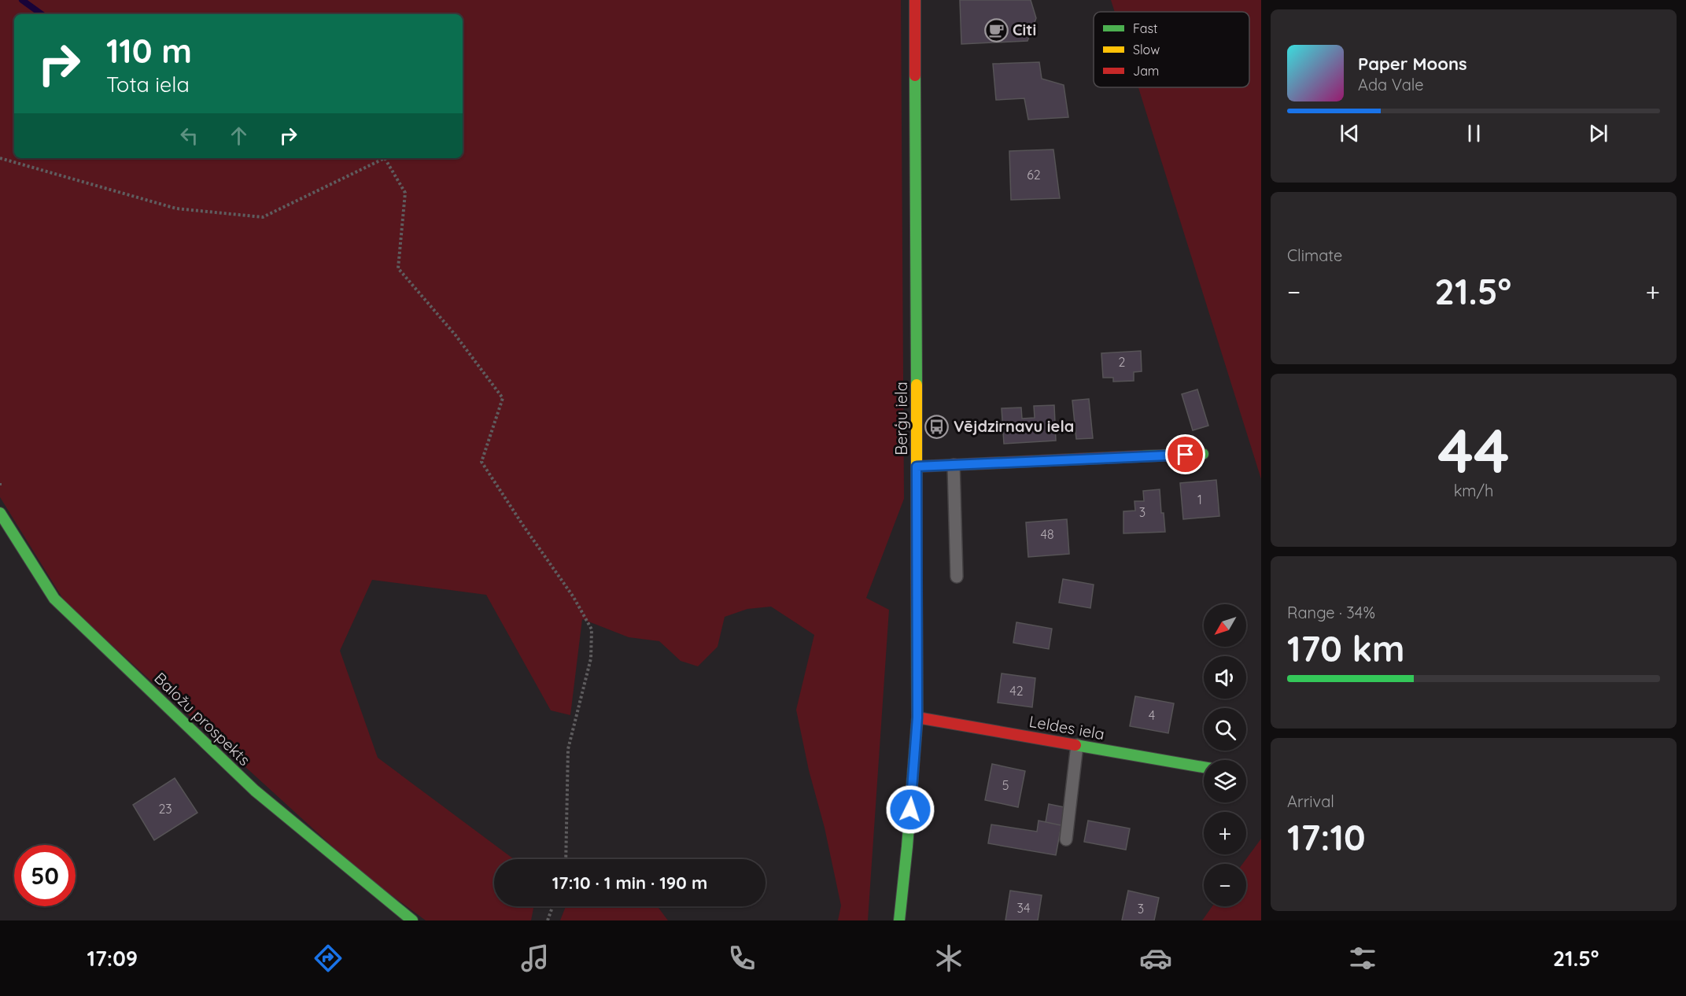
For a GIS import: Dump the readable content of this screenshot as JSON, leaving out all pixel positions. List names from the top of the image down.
{
  "streets": {
    "street": ["Berģu iela", "Baložu prospekts", "Leldes iela"]
  },
  "crossings": [
    ["Berģu iela", "Leldes iela"]
  ],
  "places": {
    "cafe": ["Citi"],
    "bus stop": ["Vējdzirnavu iela"]
  },
  "house_numbers": [
    "62",
    "2",
    "1",
    "3",
    "48",
    "42",
    "4",
    "5",
    "23",
    "34",
    "3"
  ],
  "legend": ["Fast", "Slow", "Jam"],
  "north": "bottom left",
  "page": {
    "turn": ["110 m", "Tota iela"],
    "song": ["Paper Moons", "Ada Vale"],
    "tile": [
      "Climate",
      ["44", "km/h"],
      ["Range · 34%", "170 km"],
      ["Arrival", "17:10"]
    ],
    "heat": ["−", "21.5°", "+"],
    "map_buttons": ["+", "−"],
    "limit": "50",
    "trip": "17:10 · 1 min · 190 m",
    "tabs": ["17:09", "21.5°"]
  }
}
